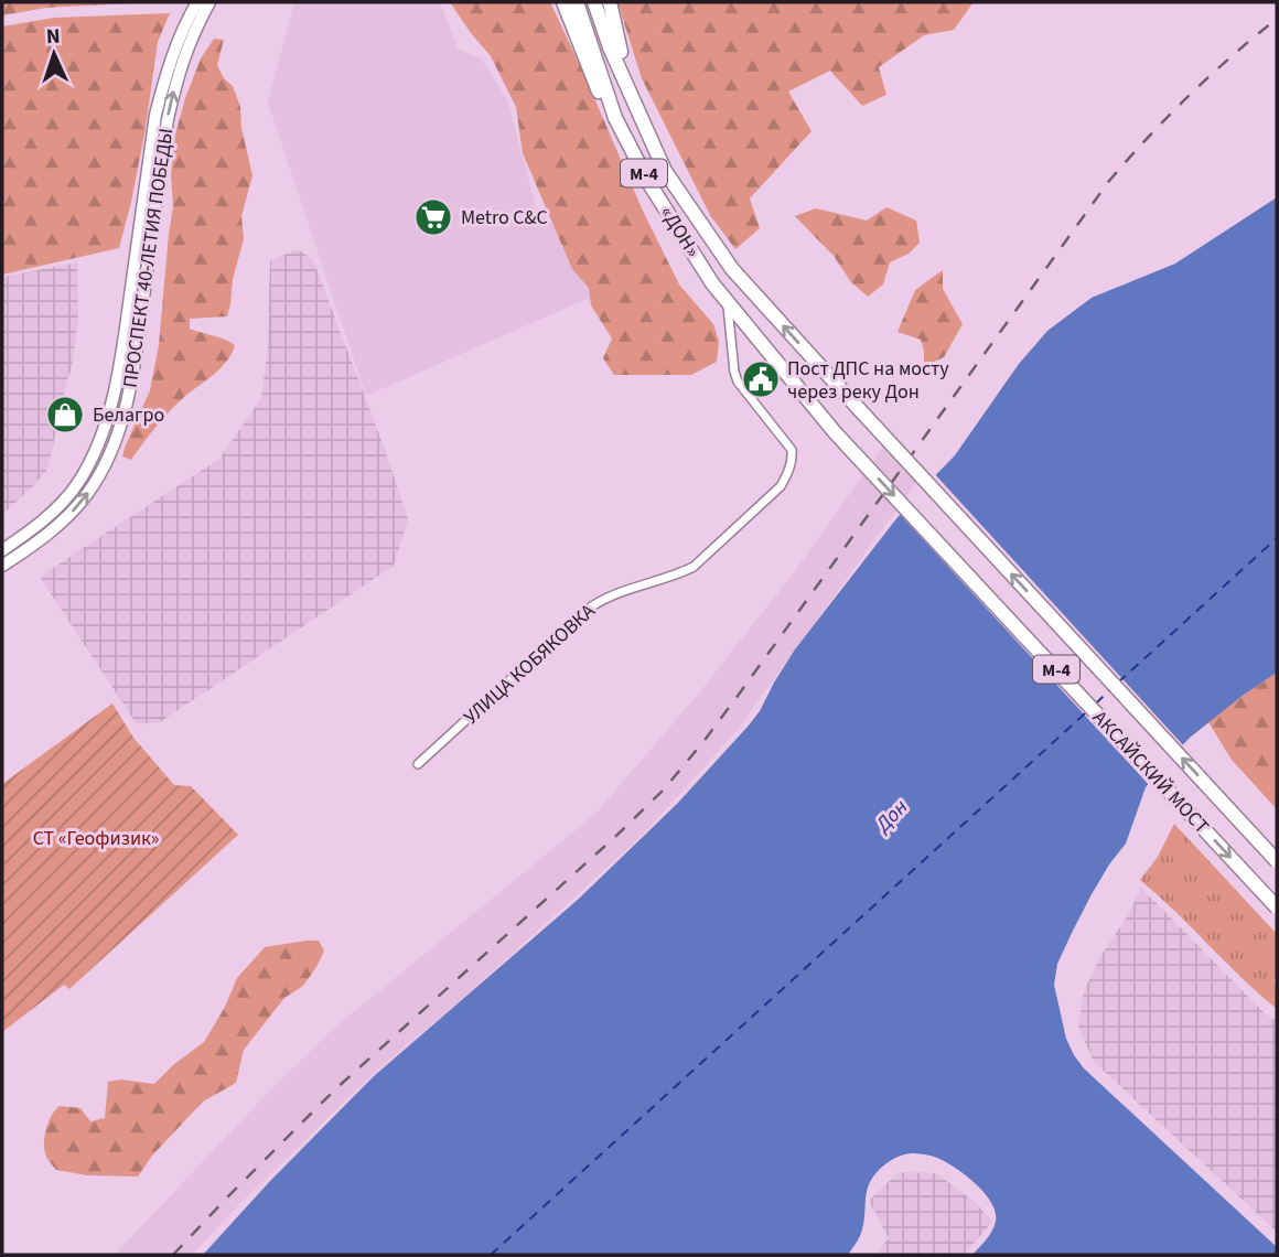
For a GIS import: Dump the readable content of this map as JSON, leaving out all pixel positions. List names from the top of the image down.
{
  "streets": {
    "main road": [
      "М-4",
      "«ДОН»",
      "ПРОСПЕКТ 40-ЛЕТИЯ ПОБЕДЫ",
      "АКСАЙСКИЙ МОСТ"
    ],
    "street": ["УЛИЦА КОБЯКОВКА"]
  },
  "crossings": [
    ["«ДОН»", "УЛИЦА КОБЯКОВКА"],
    ["«ДОН»", "АКСАЙСКИЙ МОСТ"]
  ],
  "water": ["Дон"],
  "parks": ["СТ «Геофизик»"],
  "places": {
    "supermarket": ["Metro C&C"],
    "public building": ["Пост ДПС на мосту через реку Дон"],
    "shop": ["Белагро"]
  },
  "north": "top"
}
